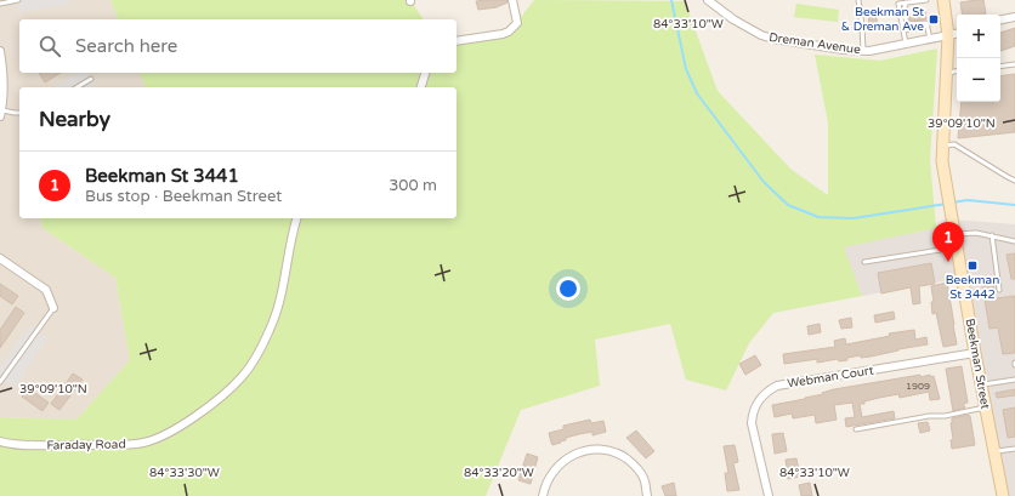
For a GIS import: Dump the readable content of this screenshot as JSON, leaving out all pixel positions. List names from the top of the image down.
{
  "streets": {
    "main road": ["Beekman Street"],
    "street": ["Dreman Avenue", "Webman Court", "Faraday Road"]
  },
  "crossings": [
    ["Dreman Avenue", "Beekman Street"],
    ["Beekman Street", "Webman Court"]
  ],
  "places": {
    "transit": ["Beekman St & Dreman Ave", "Beekman St 3442"]
  },
  "house_numbers": ["1909"],
  "page": {
    "map_buttons": ["+", "−"],
    "search": "Search here",
    "heading": "Nearby",
    "list": [
      {
        "mark": "1",
        "name": "Beekman St 3441",
        "note": "Bus stop · Beekman Street",
        "value": "300 m"
      }
    ],
    "pins": "1"
  },
  "coordinates": [
    "84°33'10\"W",
    "39°09'10\"N",
    "84°33'30\"W",
    "84°33'20\"W"
  ]
}
